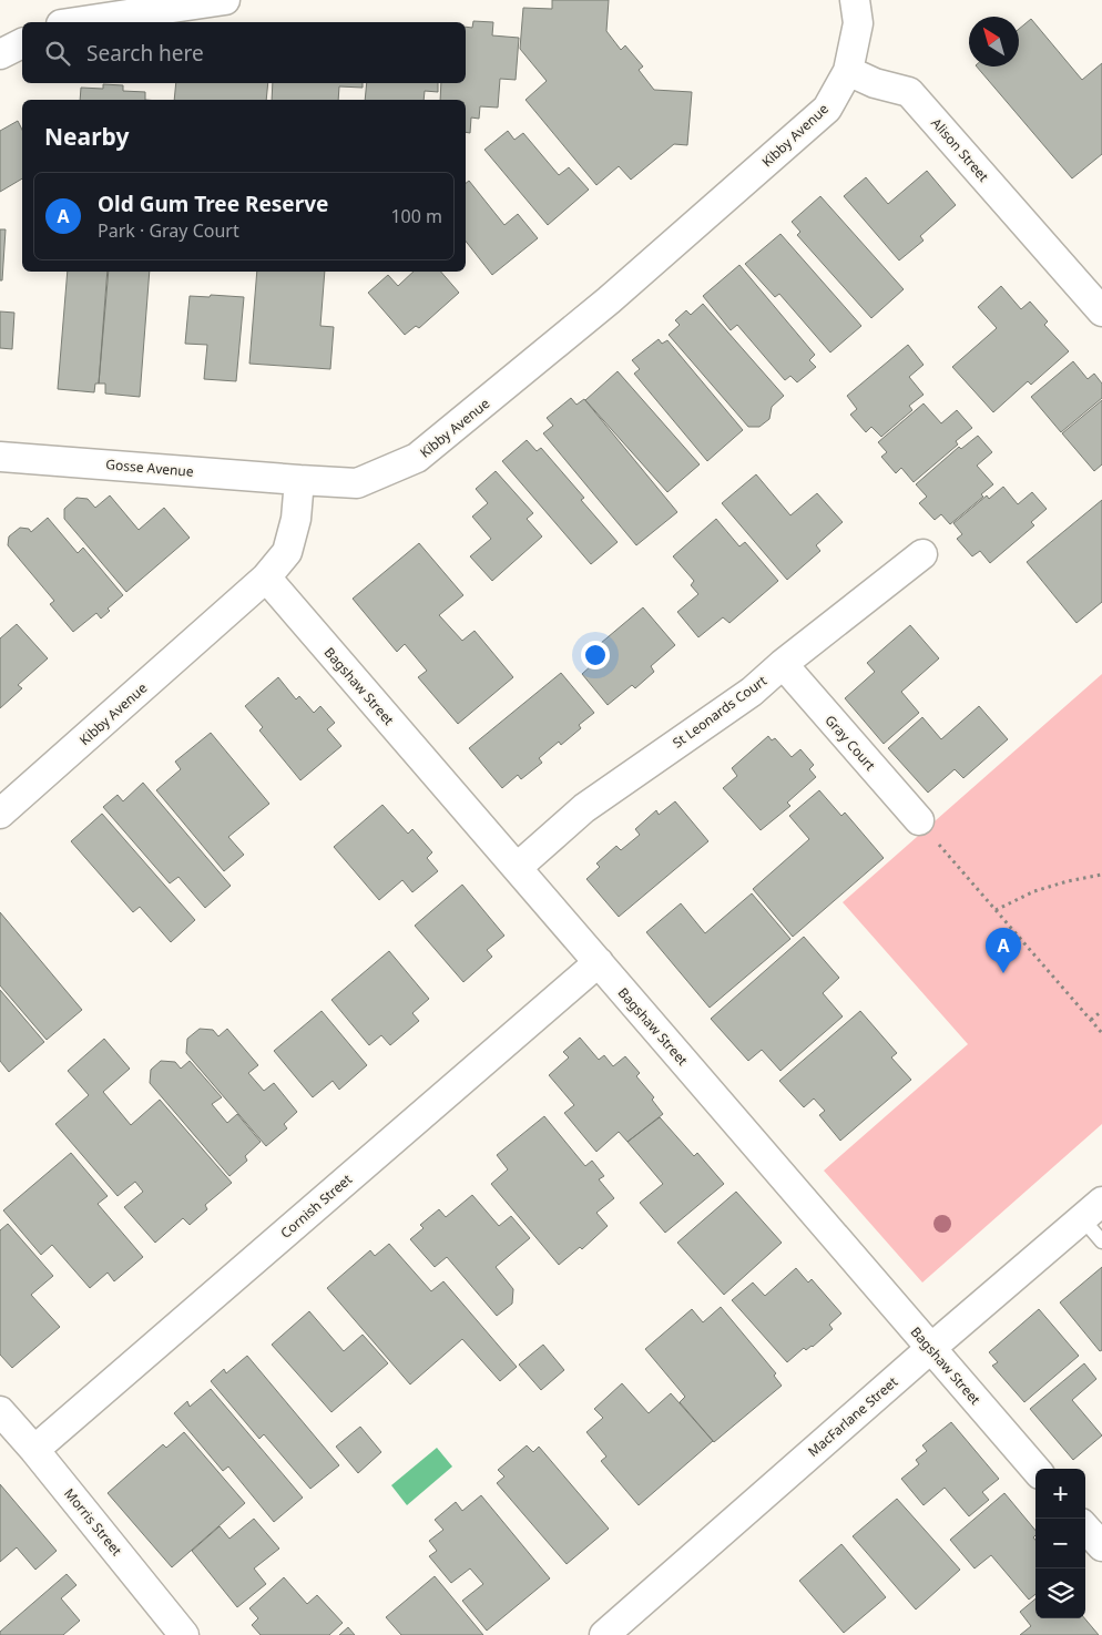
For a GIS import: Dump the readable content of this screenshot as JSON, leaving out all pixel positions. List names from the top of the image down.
{
  "streets": {
    "street": [
      "Kibby Avenue",
      "Alison Street",
      "Gosse Avenue",
      "Bagshaw Street",
      "St Leonards Court",
      "Gray Court",
      "Cornish Street",
      "MacFarlane Street",
      "Morris Street"
    ]
  },
  "crossings": [
    ["Kibby Avenue", "Alison Street"],
    ["Kibby Avenue", "Gosse Avenue"],
    ["Kibby Avenue", "Bagshaw Street"],
    ["Bagshaw Street", "St Leonards Court"],
    ["Bagshaw Street", "Cornish Street"],
    ["Bagshaw Street", "MacFarlane Street"],
    ["St Leonards Court", "Gray Court"],
    ["Cornish Street", "Morris Street"]
  ],
  "north": "top left",
  "page": {
    "search": "Search here",
    "heading": "Nearby",
    "list": [
      {
        "mark": "A",
        "name": "Old Gum Tree Reserve",
        "note": "Park · Gray Court",
        "value": "100 m"
      }
    ],
    "pins": "A",
    "map_buttons": ["+", "−"]
  }
}
